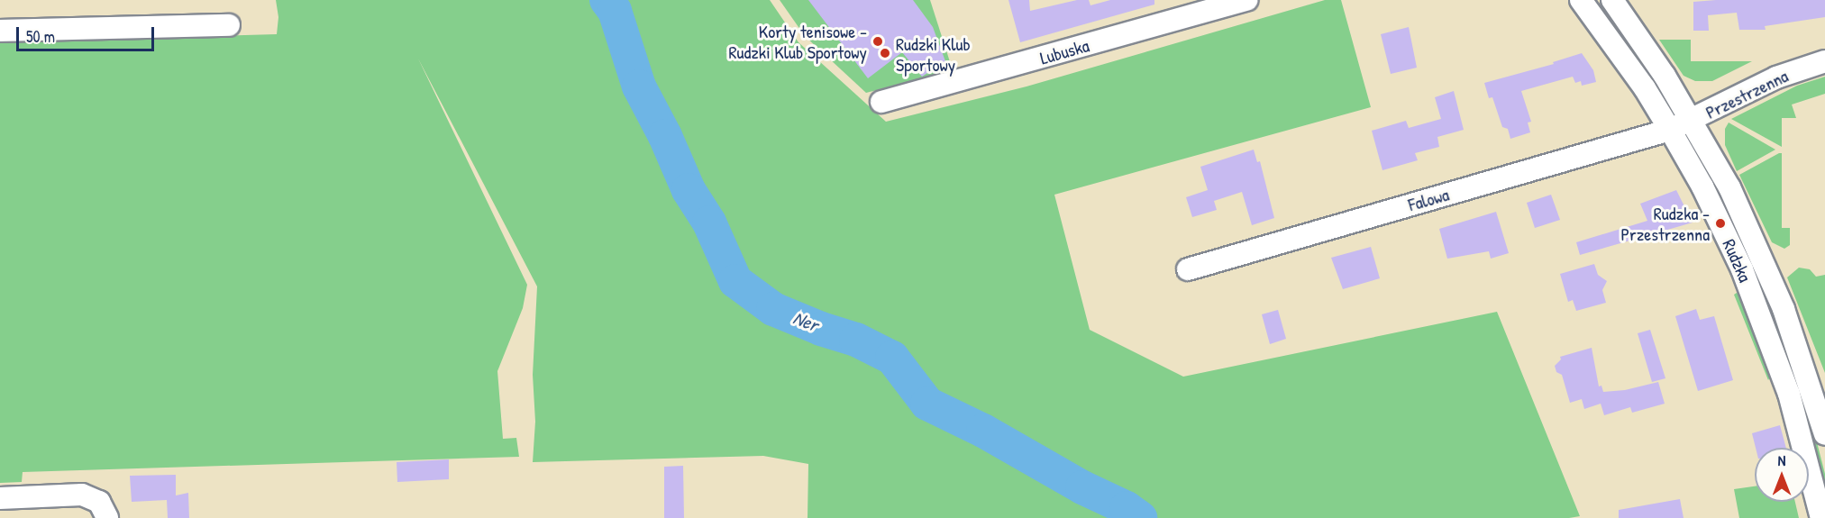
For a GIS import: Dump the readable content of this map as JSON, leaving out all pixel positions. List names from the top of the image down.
{
  "streets": {
    "street": [
      "Lubuska",
      "Przestrzenna",
      "Falowa",
      "Rudzka"
    ]
  },
  "crossings": [
    ["Przestrzenna", "Falowa"],
    ["Przestrzenna", "Rudzka"],
    ["Falowa", "Rudzka"]
  ],
  "water": ["Ner"],
  "places": ["Korty tenisowe - Rudzki Klub Sportowy", "Rudzki Klub Sportowy", "Rudzka - Przestrzenna"],
  "scale_bar": "50 m",
  "north": "top"
}
